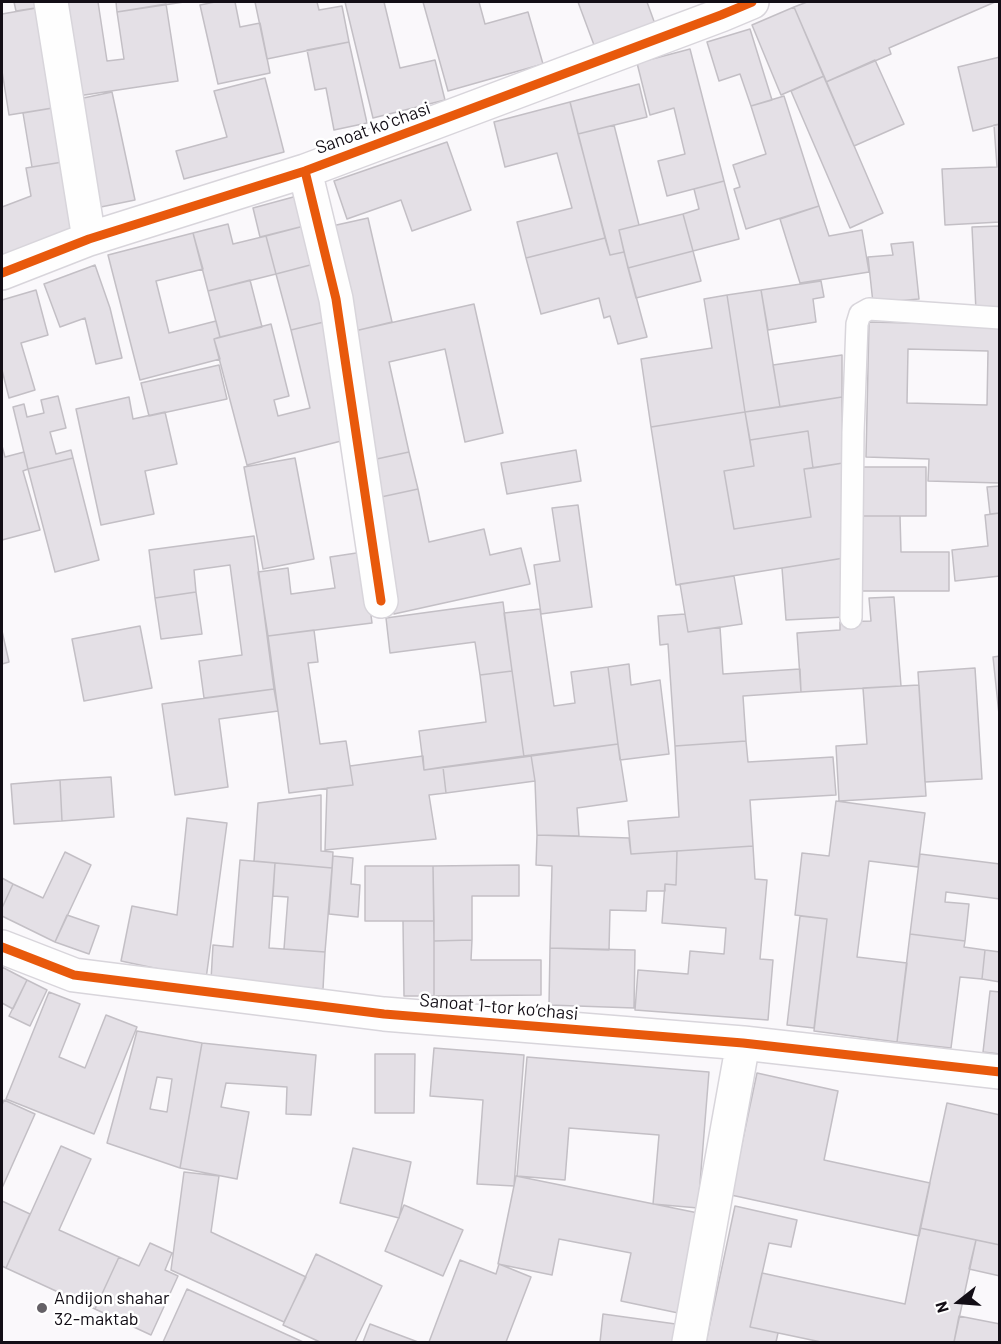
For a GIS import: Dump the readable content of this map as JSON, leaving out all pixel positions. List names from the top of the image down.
{
  "streets": {
    "street": ["Sanoat koʻchasi", "Sanoat 1-tor ko‘chasi"]
  },
  "places": ["Andijon shahar 32-maktab"],
  "north": "left"
}
